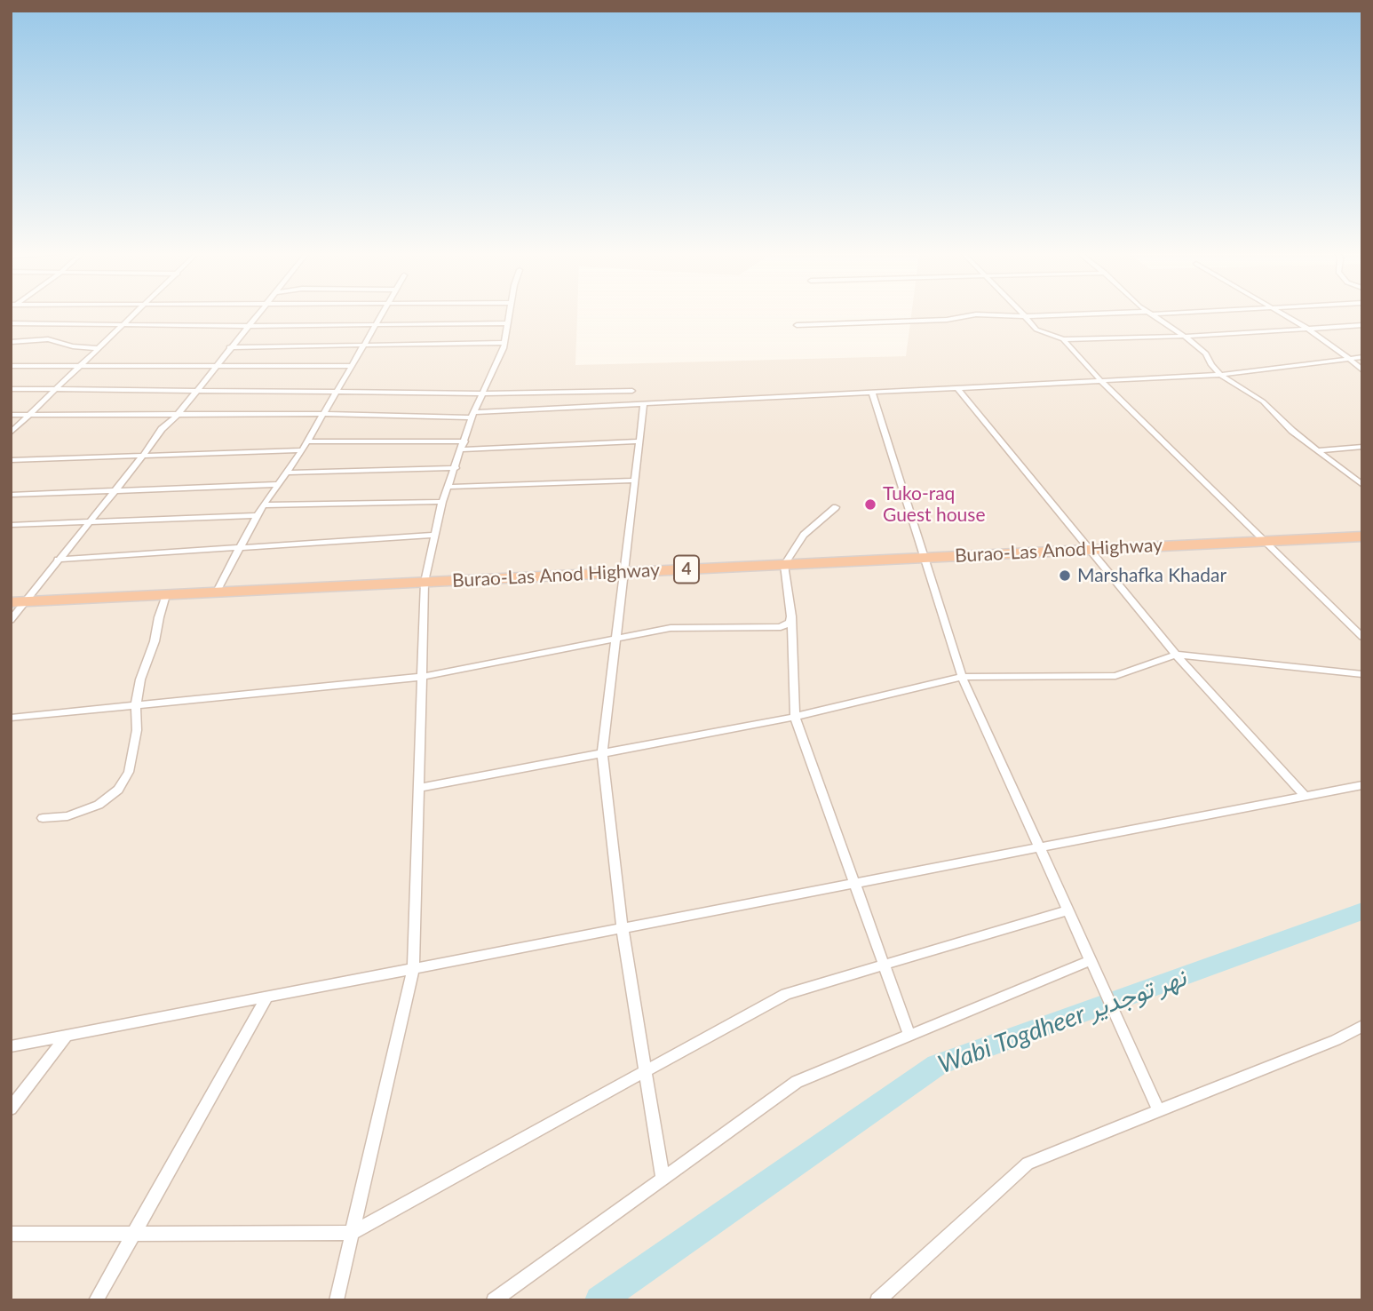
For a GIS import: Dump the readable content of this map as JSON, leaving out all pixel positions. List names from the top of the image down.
{
  "streets": {
    "highway": ["Burao-Las Anod Highway", "4"]
  },
  "water": ["Wabi Togdheer نهر توجدير"],
  "places": ["Tuko-raq Guest house", "Marshafka Khadar"]
}
